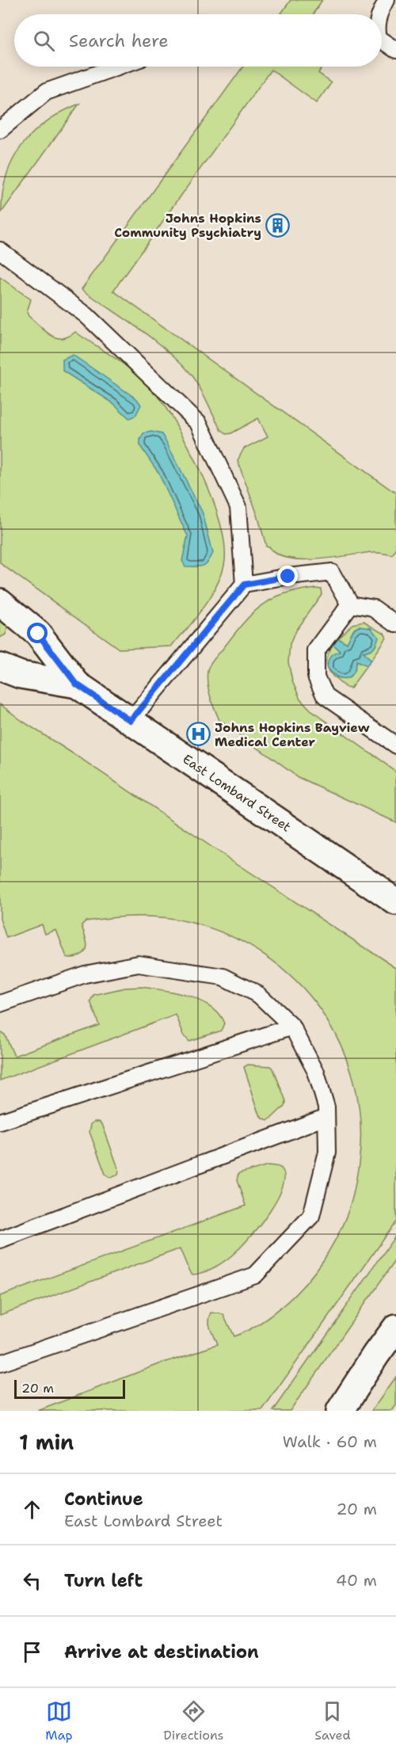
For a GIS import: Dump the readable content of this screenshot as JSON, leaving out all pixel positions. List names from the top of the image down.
{
  "streets": {
    "main road": ["East Lombard Street"]
  },
  "places": {
    "building": ["Johns Hopkins Community Psychiatry"],
    "hospital": ["Johns Hopkins Bayview Medical Center"]
  },
  "scale_bar": "20 m",
  "page": {
    "search": "Search here",
    "scale": "20 m",
    "heading": ["1 min", "Walk · 60 m"],
    "list": [
      ["Continue", "East Lombard Street", "20 m"],
      ["Turn left", "40 m"],
      "Arrive at destination"
    ],
    "nav": ["Map", "Directions", "Saved"]
  }
}
